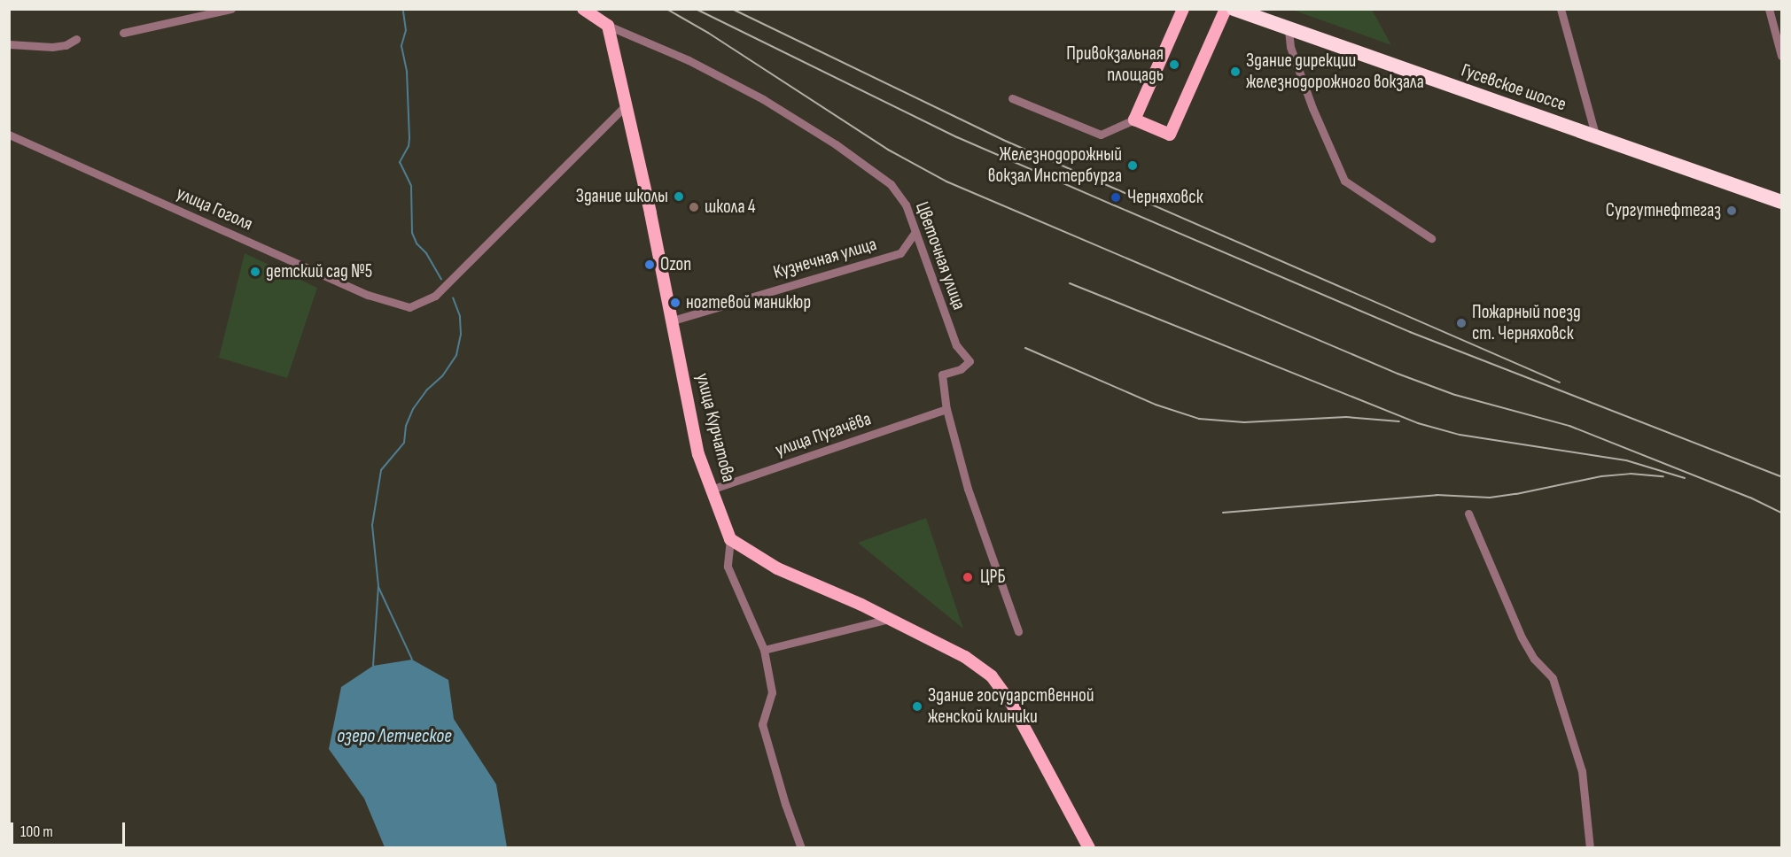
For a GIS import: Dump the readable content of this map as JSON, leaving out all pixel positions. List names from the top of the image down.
{
  "streets": {
    "highway": ["Гусевское шоссе"],
    "main road": ["улица Курчатова"],
    "street": [
      "улица Гоголя",
      "Цветочная улица",
      "Кузнечная улица",
      "улица Пугачёва"
    ]
  },
  "crossings": [
    ["улица Гоголя", "улица Курчатова"],
    ["Цветочная улица", "Кузнечная улица"],
    ["Цветочная улица", "улица Курчатова"],
    ["Цветочная улица", "улица Пугачёва"],
    ["Кузнечная улица", "улица Курчатова"],
    ["улица Курчатова", "улица Пугачёва"]
  ],
  "water": ["озеро Летческое"],
  "places": [
    "Привокзальная площадь",
    "Здание дирекции железнодорожного вокзала",
    "Железнодорожный вокзал Инстербурга",
    "Здание школы",
    "Черняховск",
    "школа 4",
    "Сургутнефтегаз",
    "Ozon",
    "детский сад №5",
    "ногтевой маникюр",
    "Пожарный поезд ст. Черняховск",
    "ЦРБ",
    "Здание государственной женской клиники"
  ],
  "scale_bar": "100 m"
}
